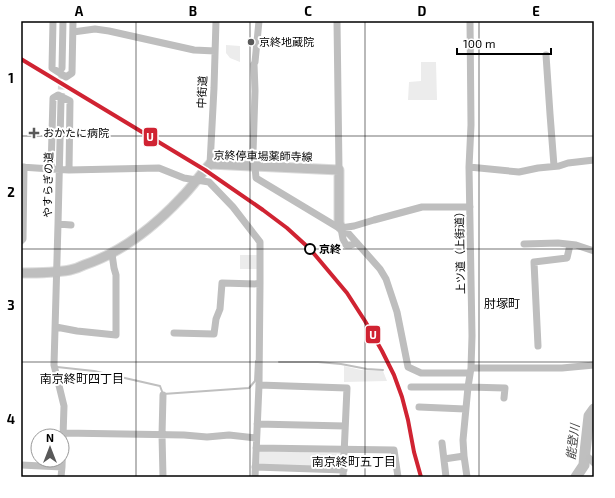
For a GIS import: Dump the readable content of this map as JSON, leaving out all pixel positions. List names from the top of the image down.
{
  "streets": {
    "main road": ["京終停車場薬師寺線"],
    "street": ["中街道", "やすらぎの道", "上ツ道（上街道）"]
  },
  "crossings": [
    ["中街道", "京終停車場薬師寺線"],
    ["京終停車場薬師寺線", "やすらぎの道"]
  ],
  "districts": ["肘塚町", "南京終町四丁目", "南京終町五丁目"],
  "water": ["能登川"],
  "places": {
    "other": ["京終地蔵院", "京終"],
    "health": ["おかたに病院"]
  },
  "lines": ["transit line U"],
  "scale_bar": "100 m",
  "north": "top",
  "grid": {
    "columns": [
      "A",
      "B",
      "C",
      "D",
      "E"
    ],
    "rows": [
      "1",
      "2",
      "3",
      "4"
    ]
  }
}
